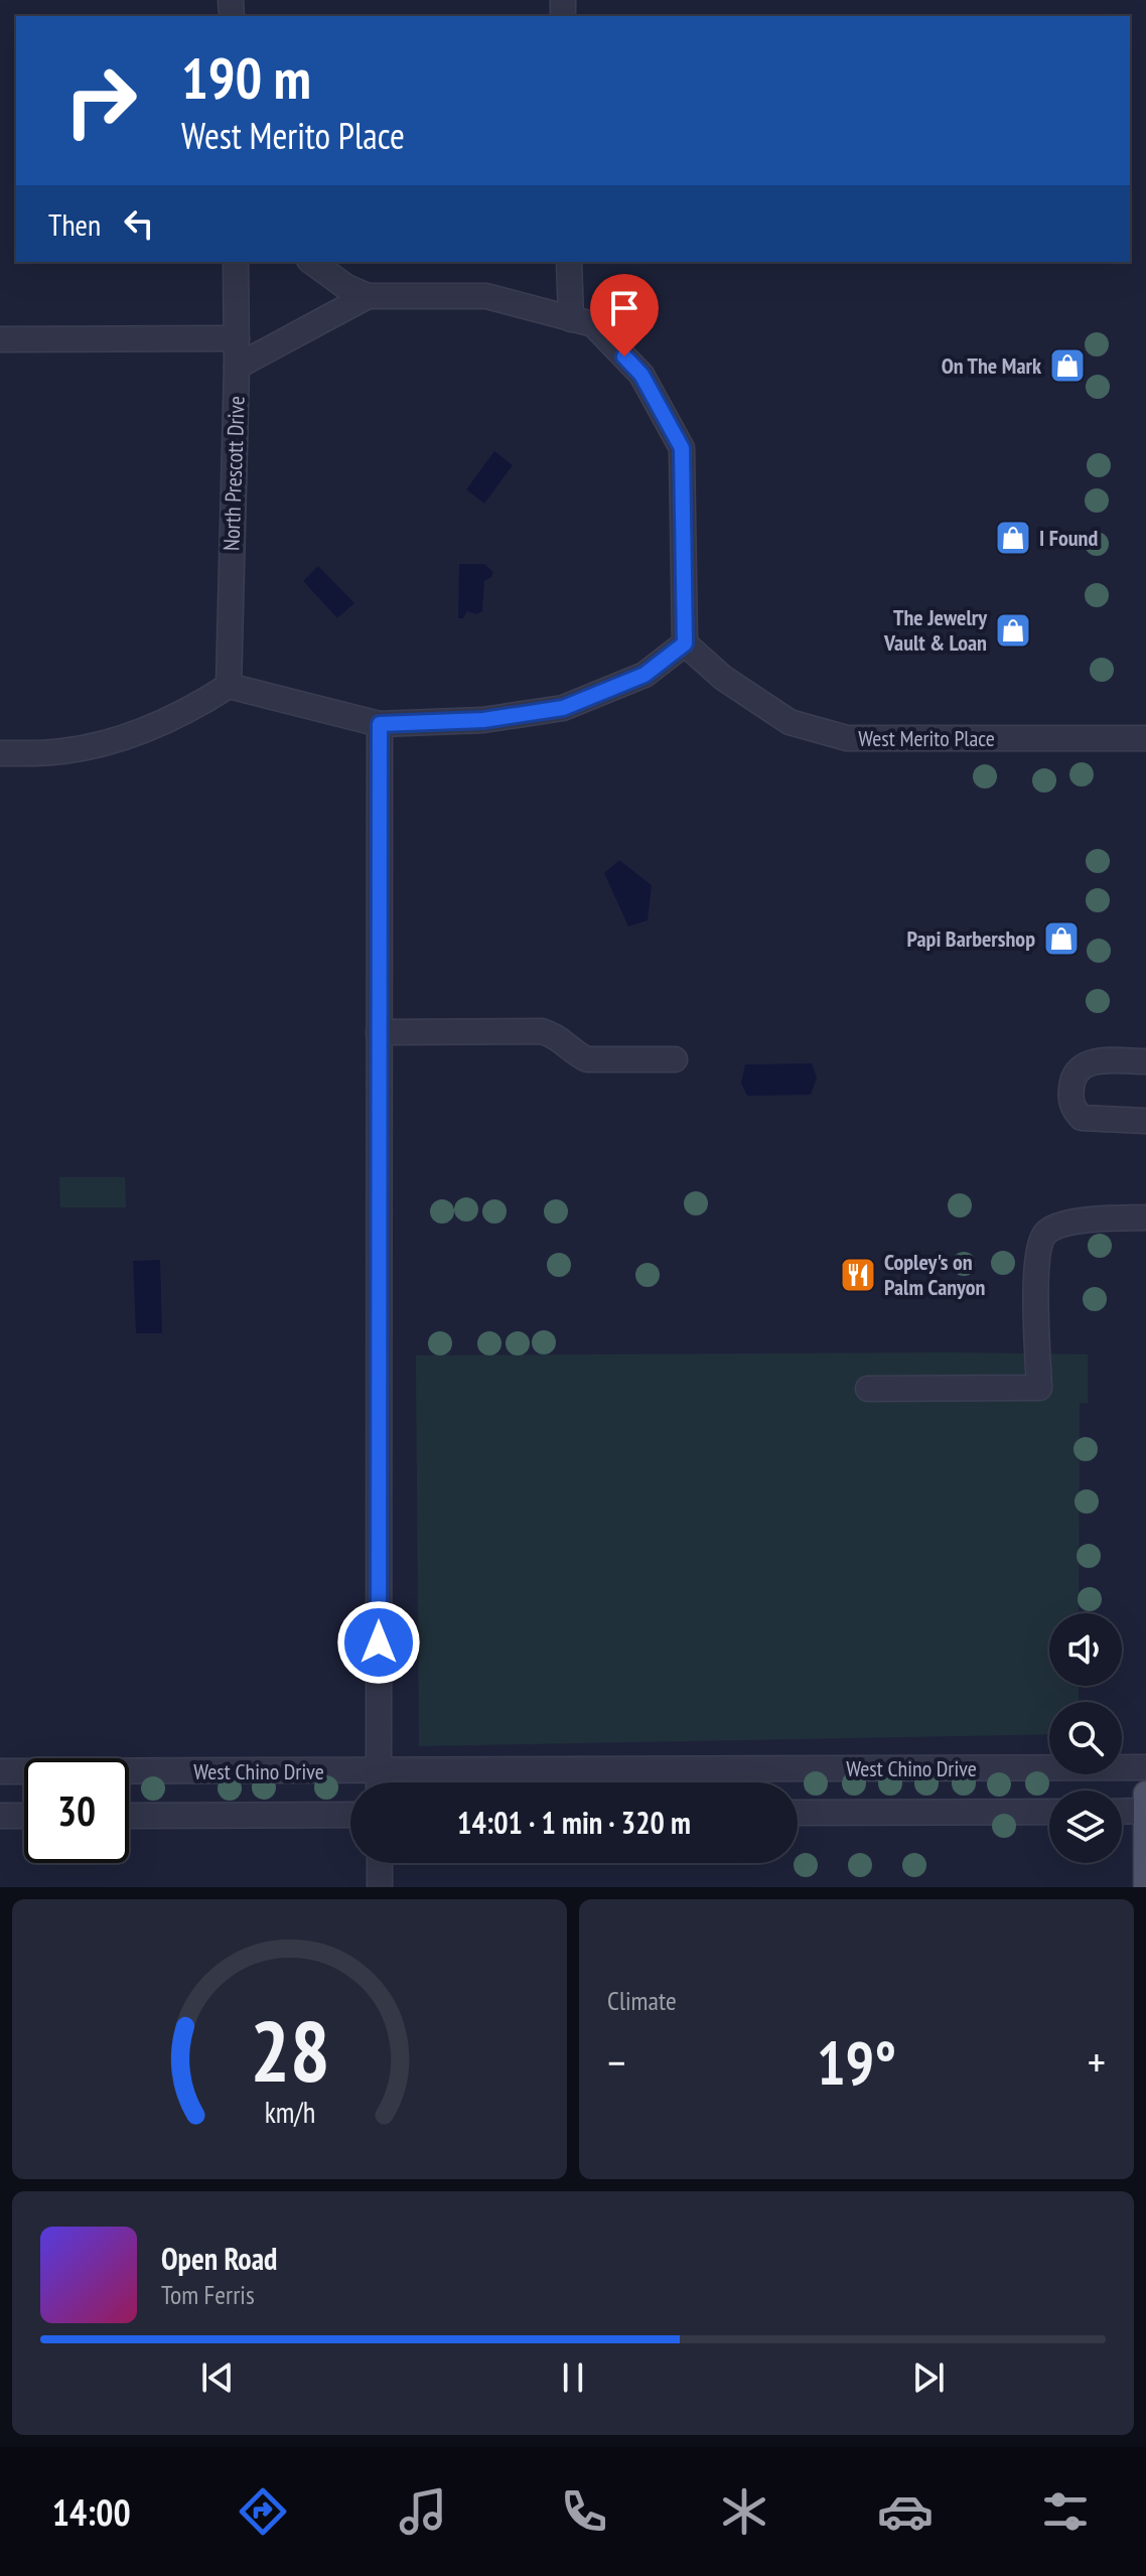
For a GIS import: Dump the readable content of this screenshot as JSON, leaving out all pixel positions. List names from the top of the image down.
{
  "streets": {
    "street": ["North Prescott Drive", "West Merito Place", "West Chino Drive"]
  },
  "places": {
    "shop": [
      "On The Mark",
      "I Found",
      "The Jewelry Vault & Loan",
      "Papi Barbershop"
    ],
    "restaurant": ["Copley's on Palm Canyon"]
  },
  "page": {
    "turn": ["190 m", "West Merito Place"],
    "then": "Then",
    "limit": "30",
    "trip": "14:01 · 1 min · 320 m",
    "tile": "Climate",
    "heat": ["−", "19°", "+"],
    "song": ["Open Road", "Tom Ferris"],
    "tabs": "14:00",
    "gauge": ["28", "km/h"]
  }
}
